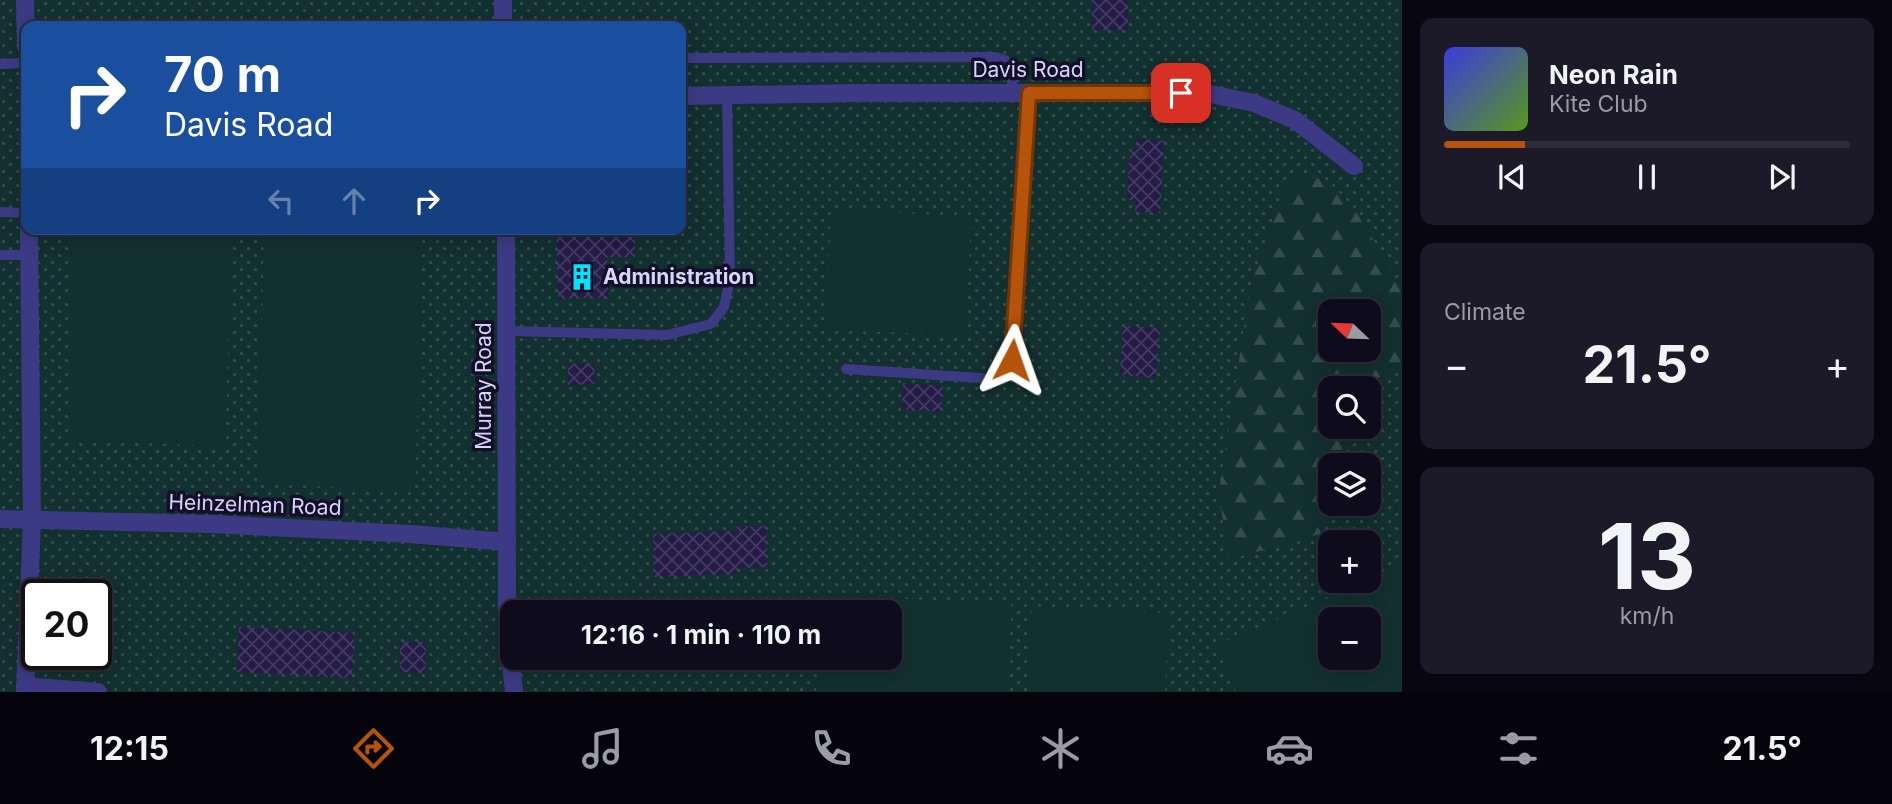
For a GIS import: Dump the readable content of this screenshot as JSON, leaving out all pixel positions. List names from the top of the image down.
{
  "streets": {
    "street": ["Davis Road", "Murray Road", "Heinzelman Road"]
  },
  "crossings": [
    ["Murray Road", "Heinzelman Road"]
  ],
  "places": {
    "building": ["Administration"]
  },
  "north": "top left",
  "page": {
    "turn": ["70 m", "Davis Road"],
    "song": ["Neon Rain", "Kite Club"],
    "tile": [
      "Climate",
      ["13", "km/h"]
    ],
    "map_buttons": ["+", "−"],
    "heat": ["−", "21.5°", "+"],
    "limit": "20",
    "trip": "12:16 · 1 min · 110 m",
    "tabs": ["12:15", "21.5°"]
  }
}
